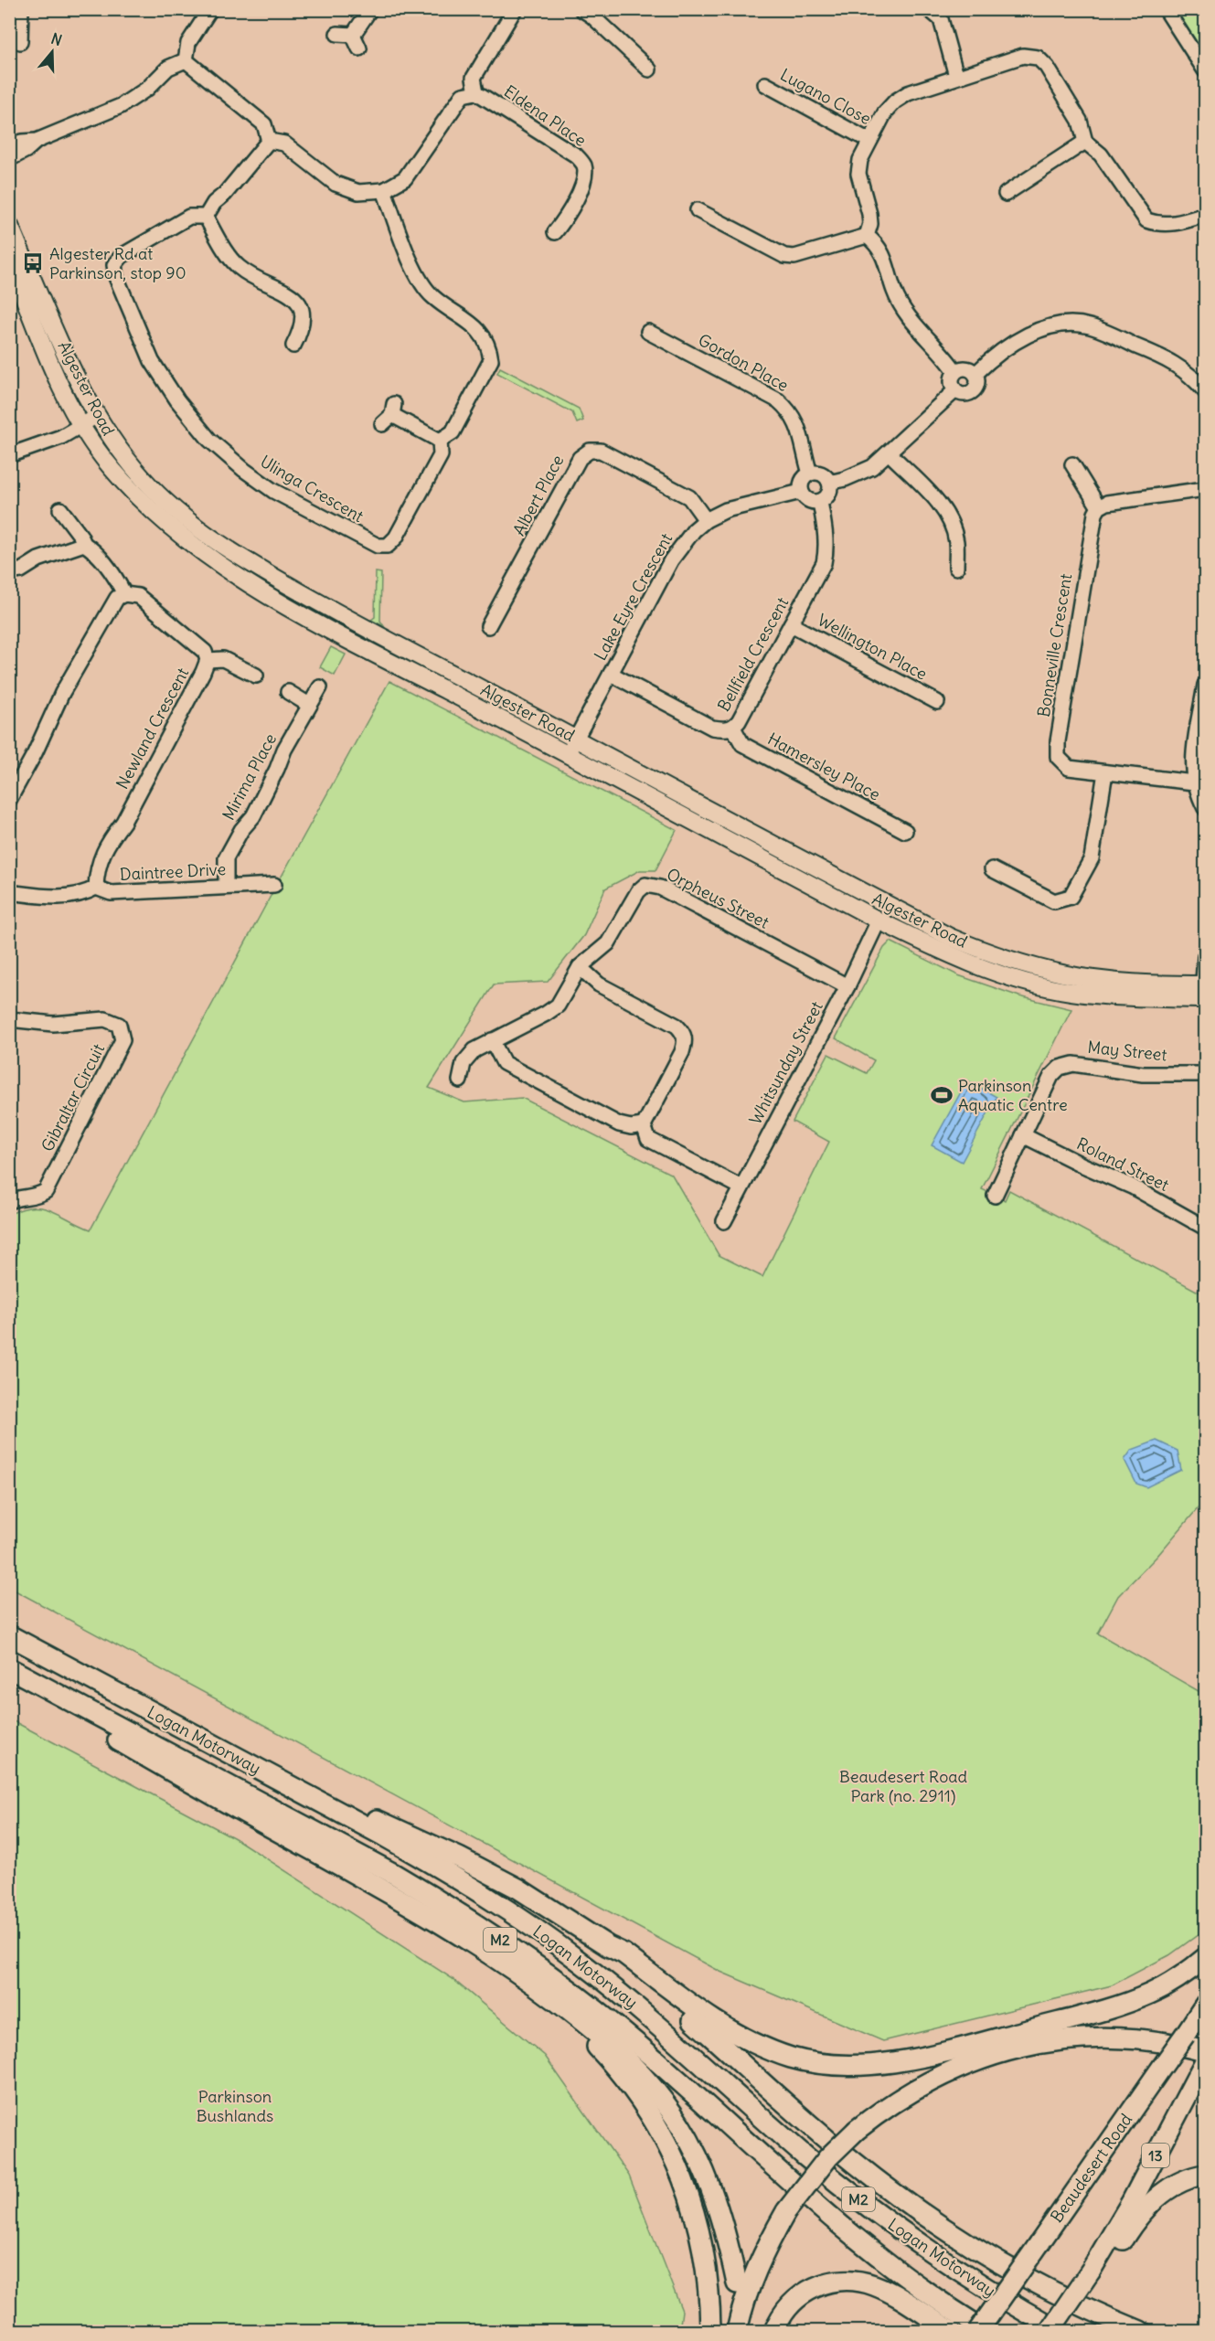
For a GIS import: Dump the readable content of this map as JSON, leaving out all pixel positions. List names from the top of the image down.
{
  "streets": {
    "highway": [
      "Logan Motorway",
      "M2",
      "13",
      "Beaudesert Road"
    ],
    "main road": ["Algester Road"],
    "street": [
      "Lugano Close",
      "Eldena Place",
      "Gordon Place",
      "Ulinga Crescent",
      "Albert Place",
      "Lake Eyre Crescent",
      "Bonneville Crescent",
      "Wellington Place",
      "Bellfield Crescent",
      "Newland Crescent",
      "Hamersley Place",
      "Mirima Place",
      "Daintree Drive",
      "Orpheus Street",
      "May Street",
      "Whitsunday Street",
      "Gibraltar Circuit",
      "Roland Street"
    ]
  },
  "crossings": [
    ["Gordon Place", "Lake Eyre Crescent"],
    ["Gordon Place", "Bellfield Crescent"],
    ["Algester Road", "Lake Eyre Crescent"],
    ["Algester Road", "Whitsunday Street"],
    ["Albert Place", "Lake Eyre Crescent"],
    ["Lake Eyre Crescent", "Bellfield Crescent"],
    ["Wellington Place", "Bellfield Crescent"],
    ["Bellfield Crescent", "Hamersley Place"],
    ["Newland Crescent", "Daintree Drive"],
    ["Mirima Place", "Daintree Drive"],
    ["Orpheus Street", "Whitsunday Street"],
    ["May Street", "Roland Street"]
  ],
  "parks": ["Beaudesert Road Park (no. 2911)", "Parkinson Bushlands"],
  "places": {
    "bus stop": ["Algester Rd at Parkinson, stop 90"],
    "sports": ["Parkinson Aquatic Centre"]
  },
  "north": "top"
}
